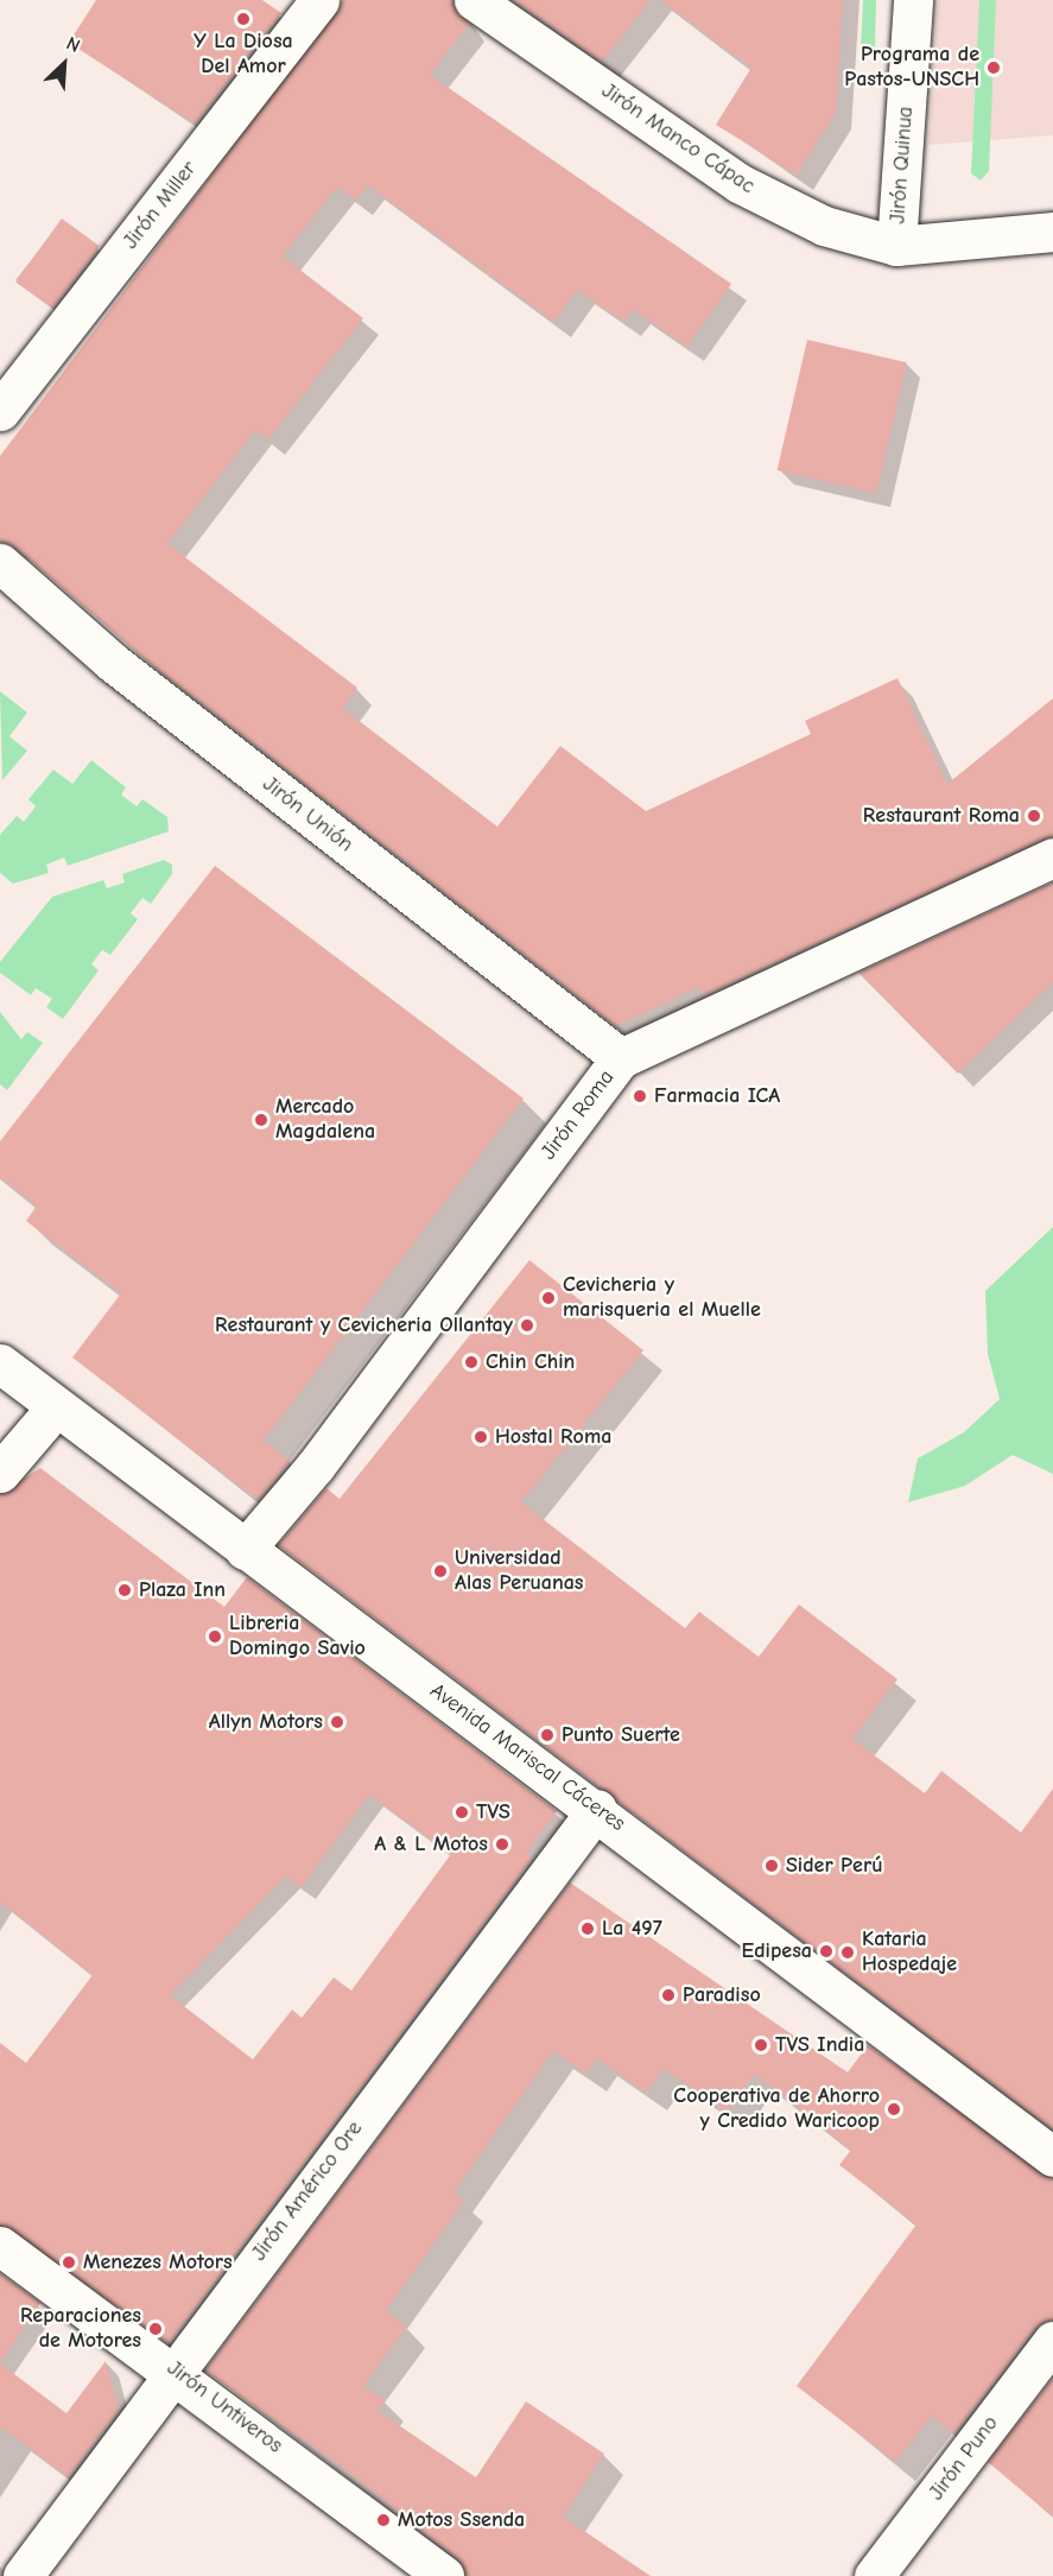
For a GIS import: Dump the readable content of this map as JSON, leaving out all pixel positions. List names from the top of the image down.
{
  "streets": {
    "street": [
      "Jirón Manco Cápac",
      "Jirón Quinua",
      "Jirón Miller",
      "Jirón Unión",
      "Jirón Roma",
      "Avenida Mariscal Cáceres",
      "Jirón Américo Ore",
      "Jirón Untiveros",
      "Jirón Puno"
    ]
  },
  "crossings": [
    ["Jirón Manco Cápac", "Jirón Quinua"],
    ["Jirón Unión", "Jirón Roma"],
    ["Jirón Roma", "Avenida Mariscal Cáceres"],
    ["Avenida Mariscal Cáceres", "Jirón Américo Ore"],
    ["Jirón Américo Ore", "Jirón Untiveros"]
  ],
  "places": [
    "Y La Diosa Del Amor",
    "Programa de Pastos-UNSCH",
    "Restaurant Roma",
    "Farmacia ICA",
    "Mercado Magdalena",
    "Cevicheria y marisqueria el Muelle",
    "Restaurant y Cevicheria Ollantay",
    "Chin Chin",
    "Hostal Roma",
    "Universidad Alas Peruanas",
    "Plaza Inn",
    "Libreria Domingo Savio",
    "Allyn Motors",
    "Punto Suerte",
    "TVS",
    "A & L Motos",
    "Sider Perú",
    "La 497",
    "Edipesa",
    "Kataria Hospedaje",
    "Paradiso",
    "TVS India",
    "Cooperativa de Ahorro y Credido Waricoop",
    "Menezes Motors",
    "Reparaciones de Motores",
    "Motos Ssenda"
  ],
  "north": "top right"
}
